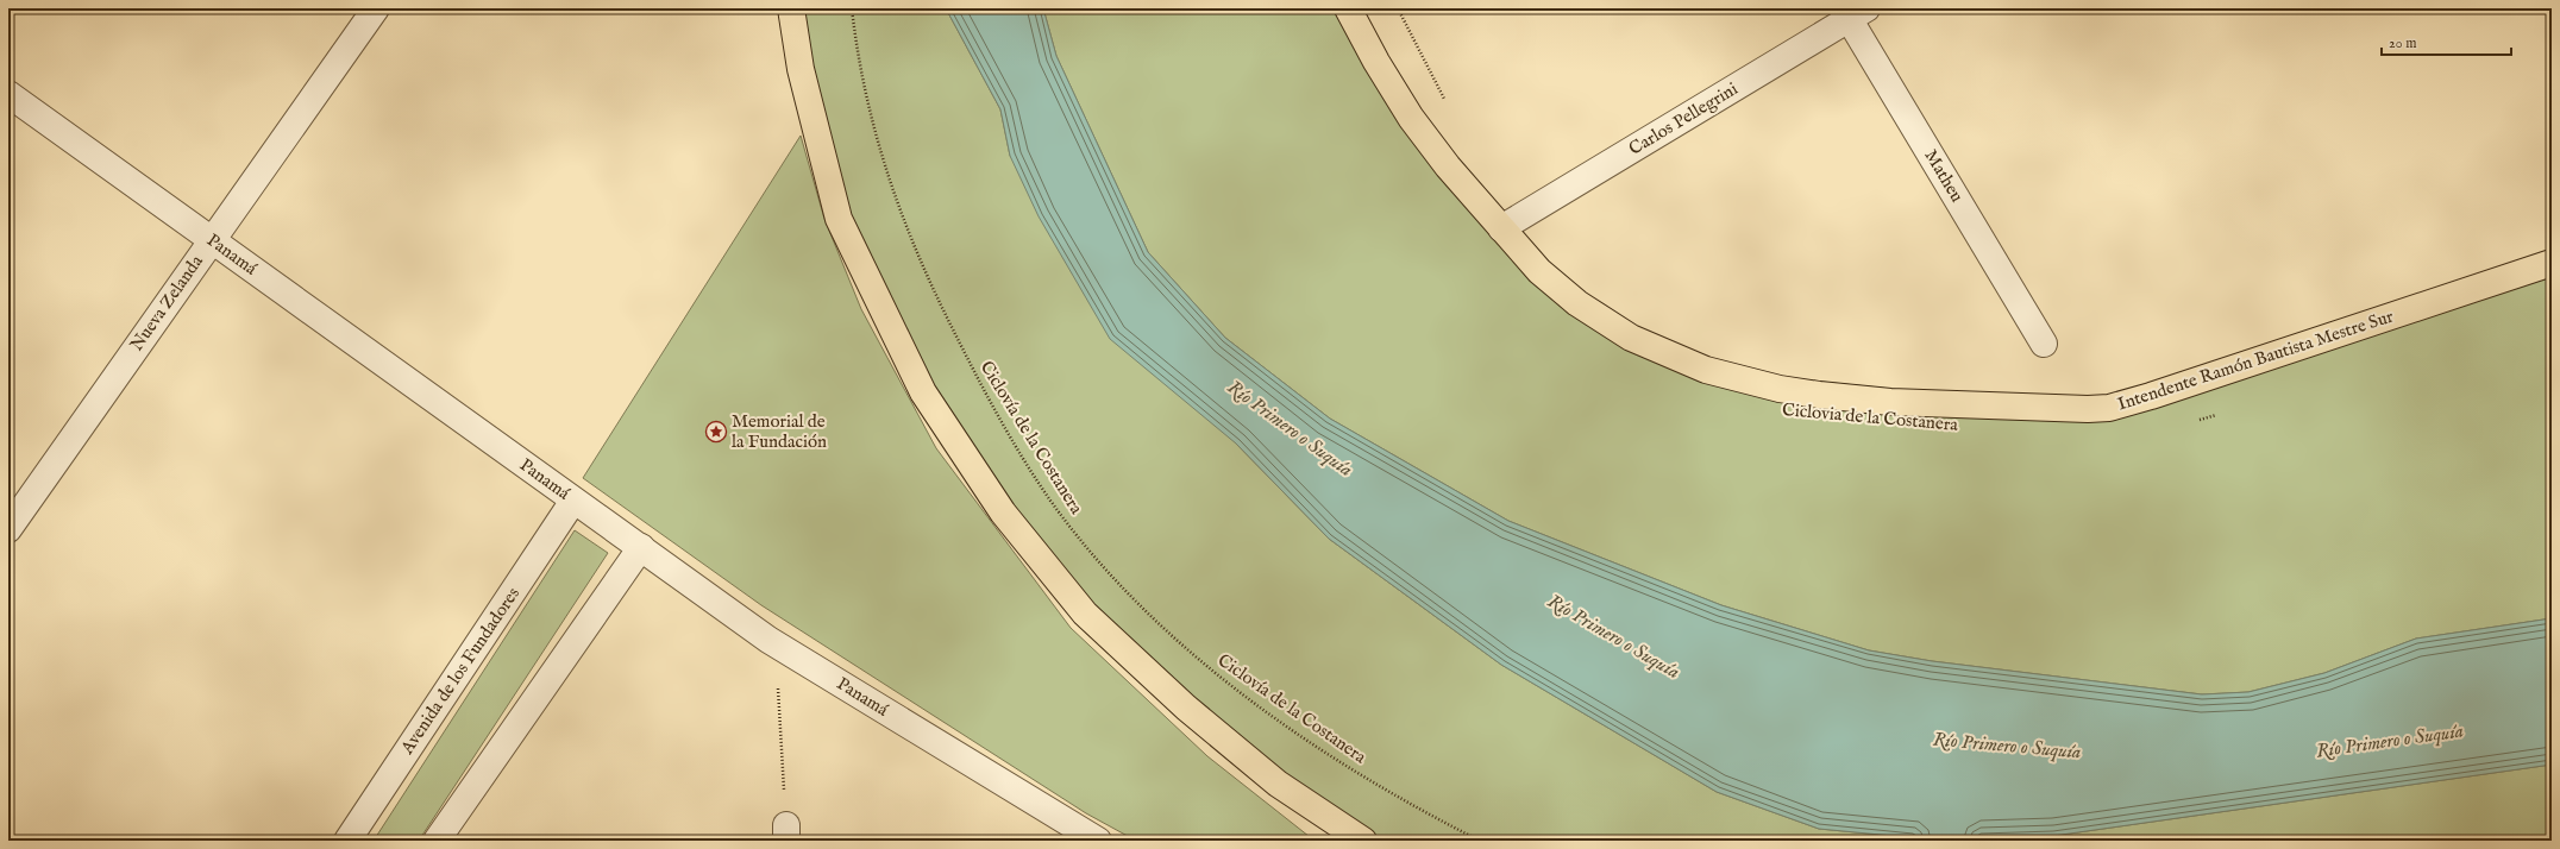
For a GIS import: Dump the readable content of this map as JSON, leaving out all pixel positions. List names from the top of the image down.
{
  "streets": {
    "main road": ["Intendente Ramón Bautista Mestre Sur"],
    "street": [
      "Carlos Pellegrini",
      "Matheu",
      "Panamá",
      "Nueva Zelanda",
      "Avenida de los Fundadores"
    ],
    "path": ["Ciclovía de la Costanera"]
  },
  "crossings": [
    ["Carlos Pellegrini", "Matheu"],
    ["Carlos Pellegrini", "Intendente Ramón Bautista Mestre Sur"],
    ["Panamá", "Nueva Zelanda"],
    ["Panamá", "Avenida de los Fundadores"]
  ],
  "water": ["Río Primero o Suquía"],
  "places": {
    "place": ["Memorial de la Fundación"]
  },
  "scale_bar": "20 m"
}
